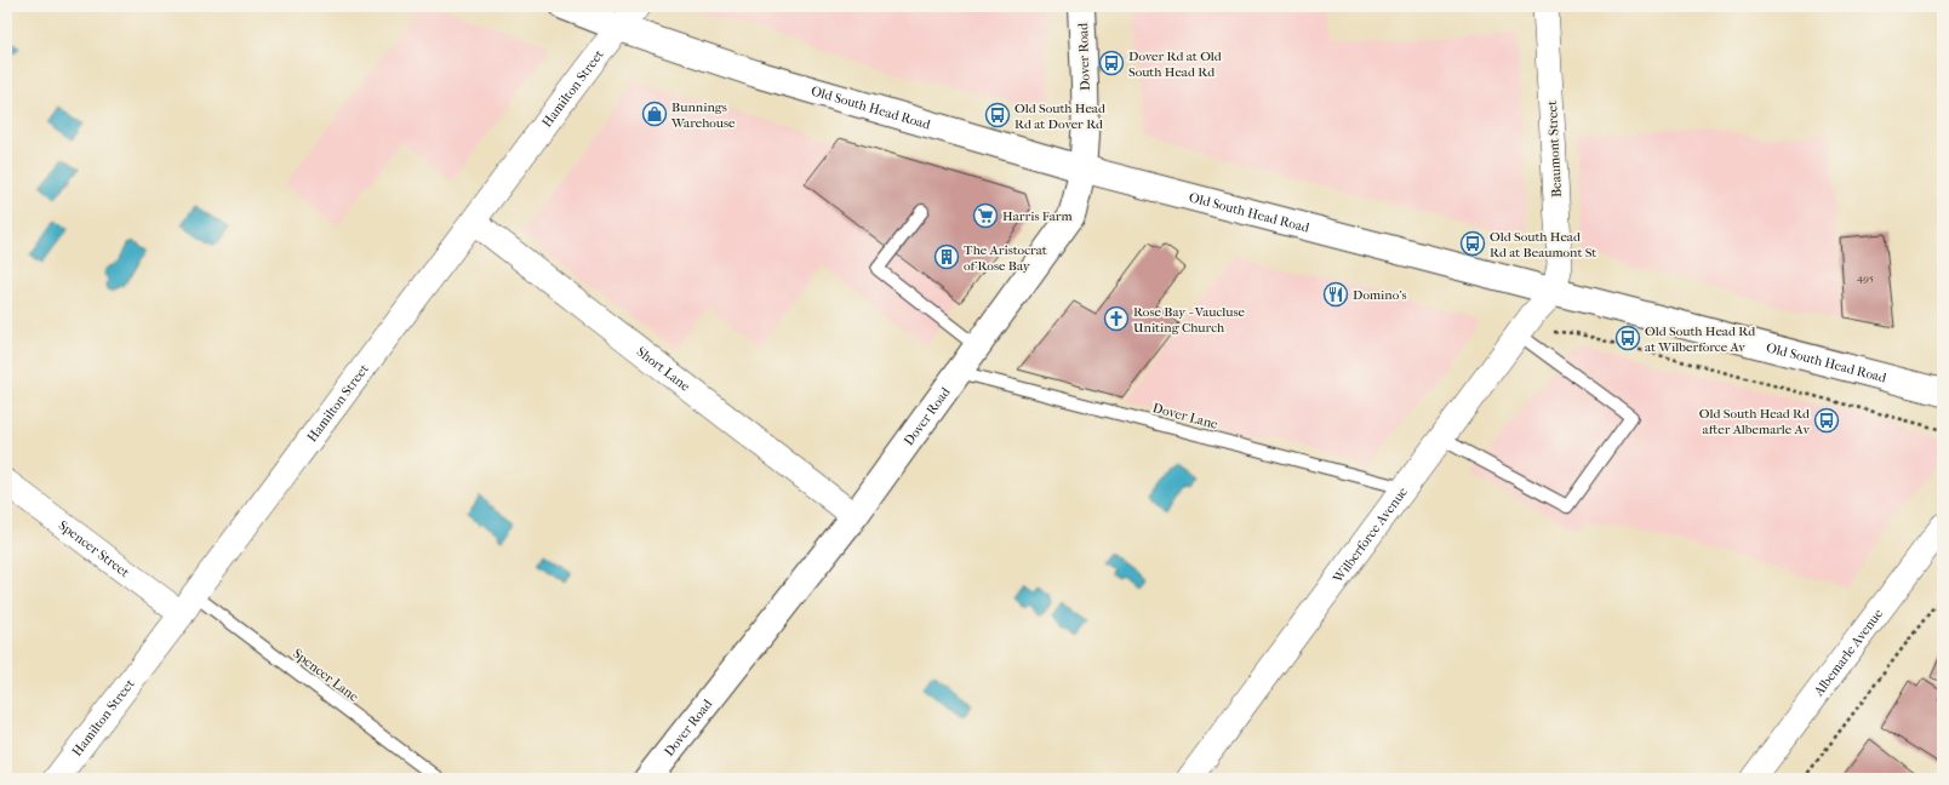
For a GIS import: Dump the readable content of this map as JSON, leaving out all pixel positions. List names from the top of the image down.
{
  "streets": {
    "main road": ["Dover Road", "Old South Head Road"],
    "street": [
      "Hamilton Street",
      "Beaumont Street",
      "Short Lane",
      "Wilberforce Avenue",
      "Spencer Street",
      "Albemarle Avenue"
    ],
    "lane": ["Dover Lane", "Spencer Lane"]
  },
  "crossings": [
    ["Dover Road", "Old South Head Road"],
    ["Dover Road", "Short Lane"],
    ["Dover Road", "Dover Lane"],
    ["Hamilton Street", "Old South Head Road"],
    ["Hamilton Street", "Short Lane"],
    ["Hamilton Street", "Spencer Street"],
    ["Hamilton Street", "Spencer Lane"],
    ["Old South Head Road", "Beaumont Street"],
    ["Old South Head Road", "Wilberforce Avenue"],
    ["Beaumont Street", "Wilberforce Avenue"],
    ["Dover Lane", "Wilberforce Avenue"],
    ["Spencer Street", "Spencer Lane"]
  ],
  "places": {
    "bus stop": [
      "Dover Rd at Old South Head Rd",
      "Old South Head Rd at Dover Rd",
      "Old South Head Rd at Beaumont St",
      "Old South Head Rd at Wilberforce Av",
      "Old South Head Rd after Albemarle Av"
    ],
    "shop": ["Bunnings Warehouse"],
    "supermarket": ["Harris Farm"],
    "building": ["The Aristocrat of Rose Bay"],
    "restaurant": ["Domino's"],
    "church": ["Rose Bay - Vaucluse Uniting Church"]
  },
  "house_numbers": ["495"]
}
